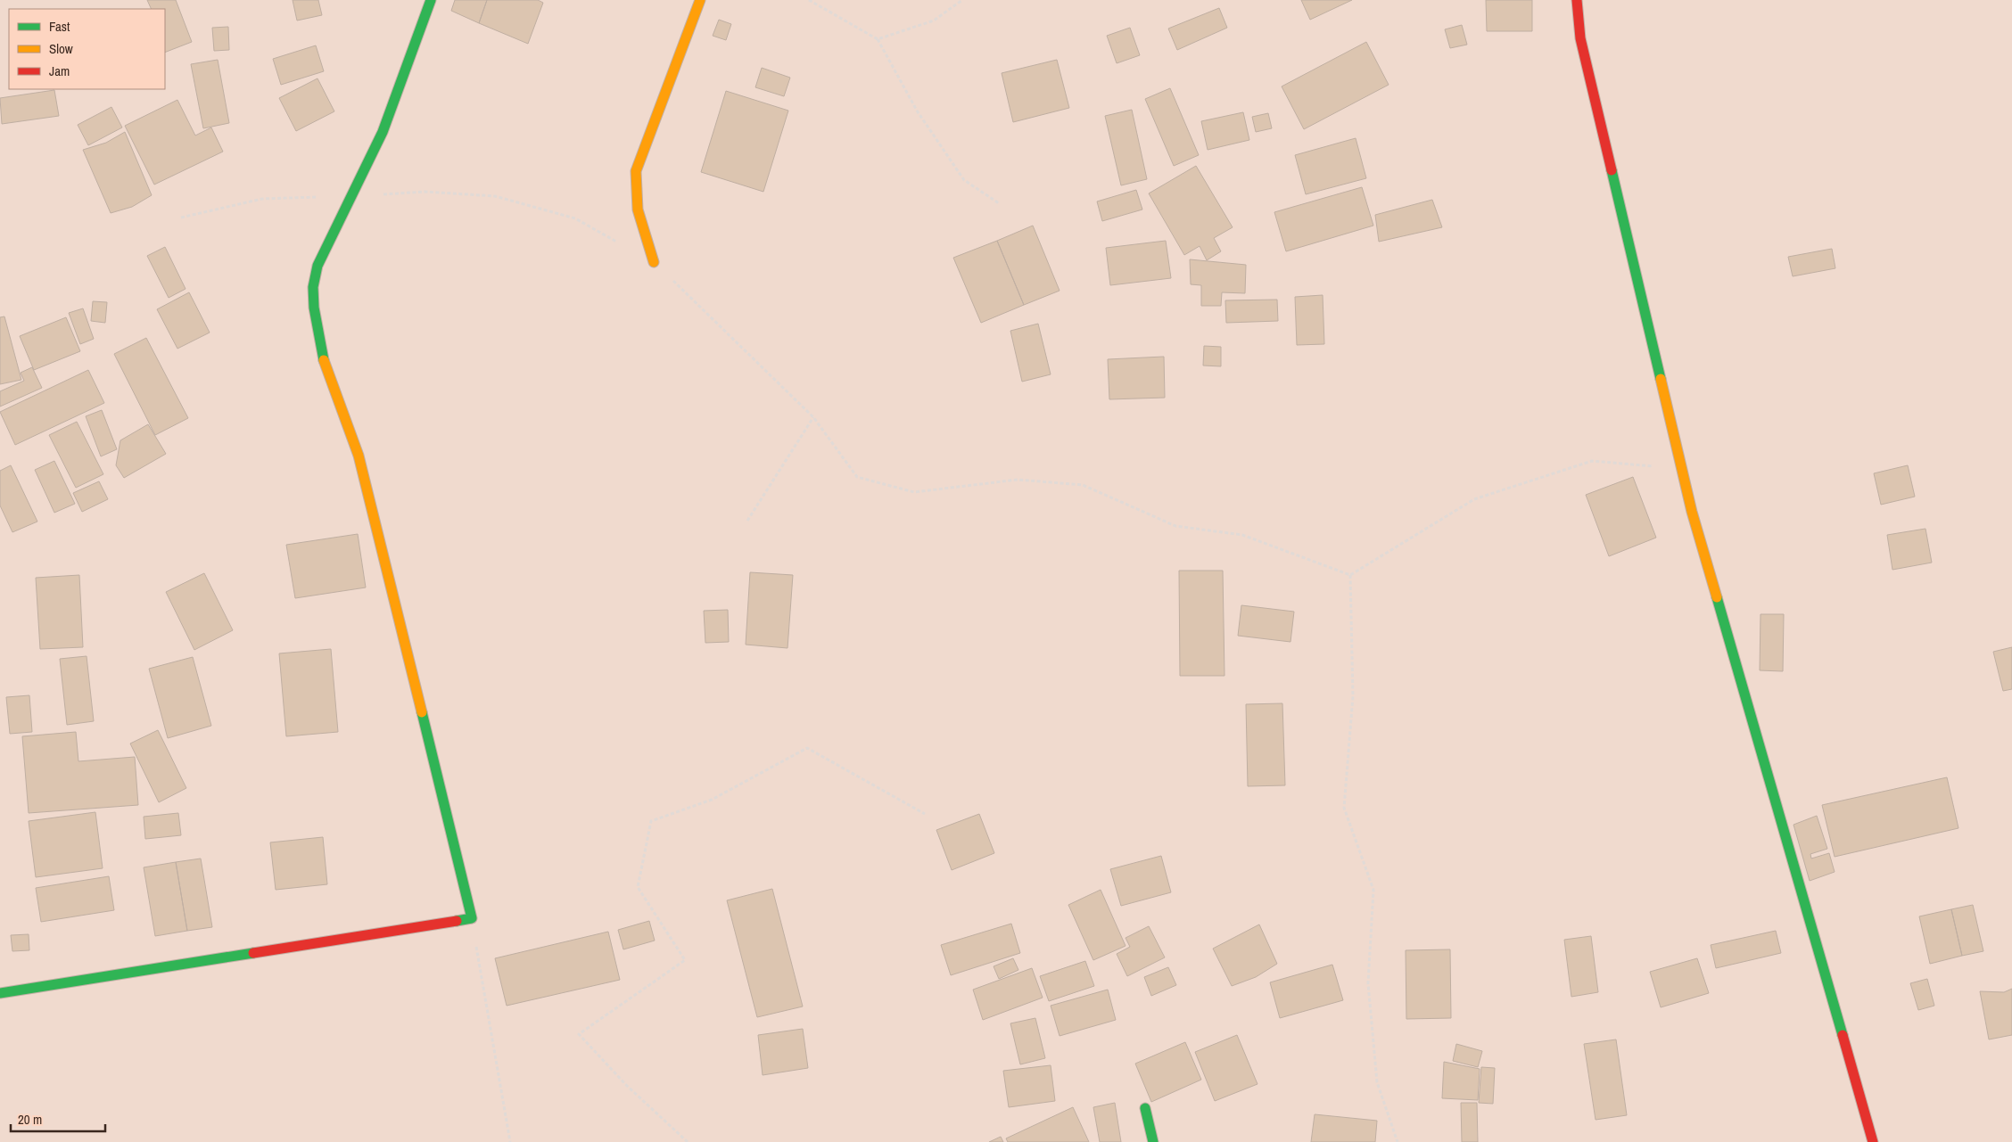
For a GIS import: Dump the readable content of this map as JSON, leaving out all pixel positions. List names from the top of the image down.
{
  "legend": ["Fast", "Slow", "Jam"],
  "scale_bar": "20 m"
}
